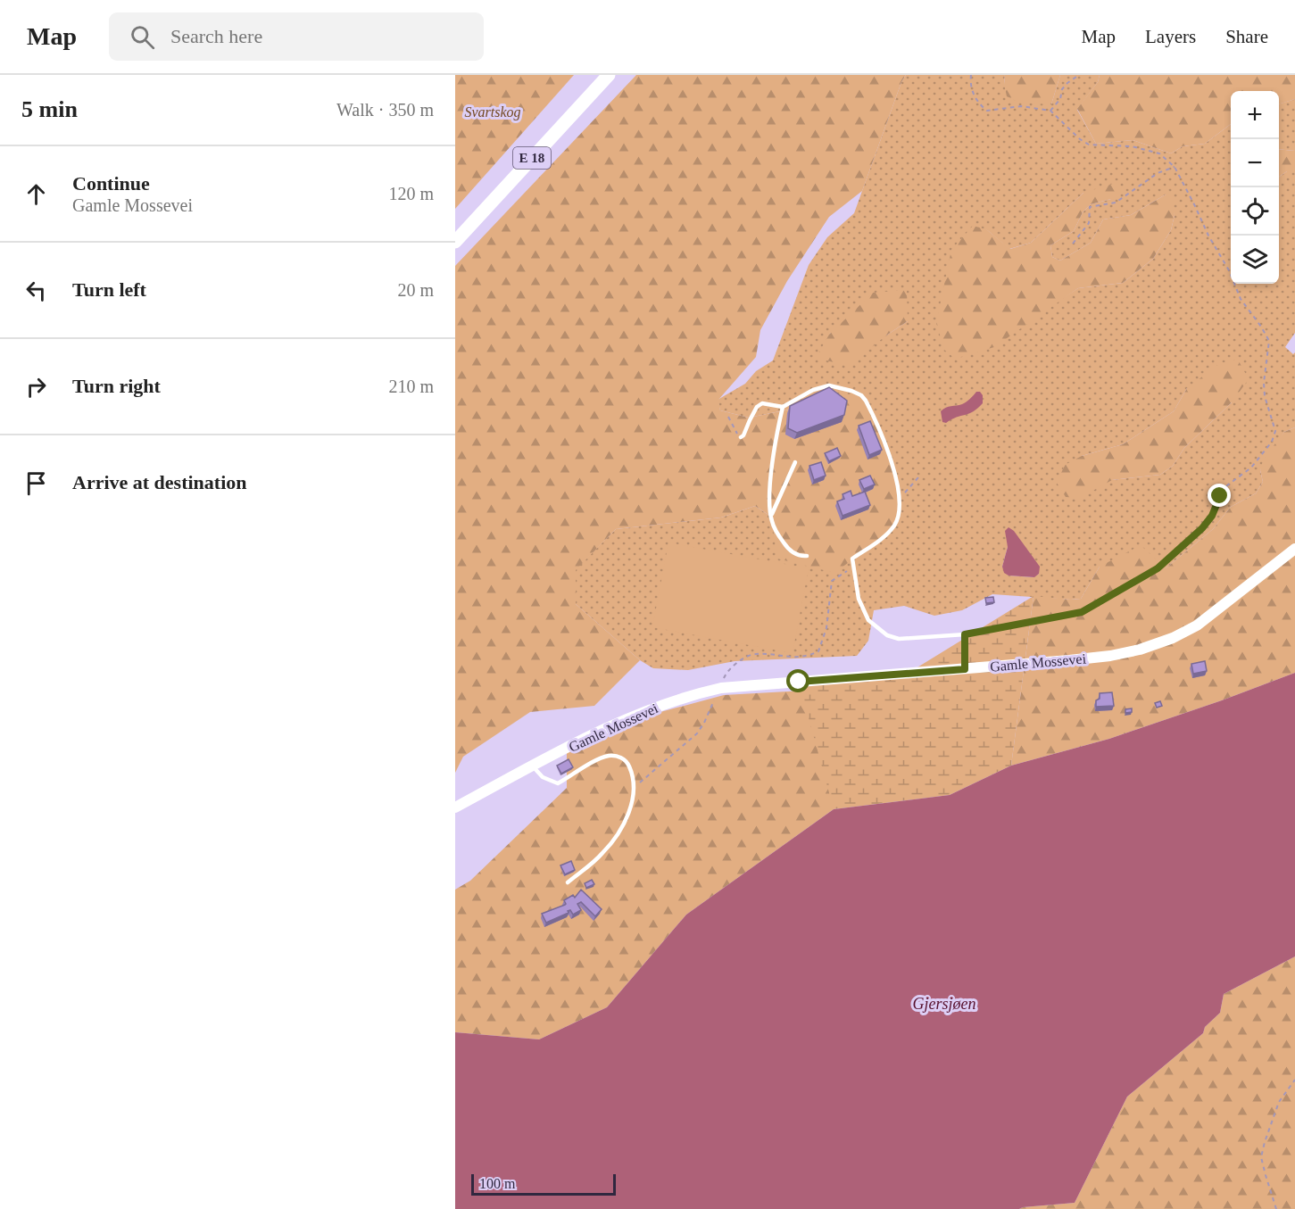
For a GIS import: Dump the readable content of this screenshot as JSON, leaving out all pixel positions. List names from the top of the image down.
{
  "streets": {
    "highway": ["E 18"],
    "main road": ["Gamle Mossevei"]
  },
  "water": ["Gjersjøen"],
  "parks": ["Svartskog"],
  "scale_bar": "100 m",
  "page": {
    "header": "Map",
    "search": "Search here",
    "nav": ["Map", "Layers", "Share"],
    "heading": ["5 min", "Walk · 350 m"],
    "map_buttons": ["+", "−"],
    "list": [
      ["Continue", "Gamle Mossevei", "120 m"],
      ["Turn left", "20 m"],
      ["Turn right", "210 m"],
      "Arrive at destination"
    ],
    "scale": "100 m"
  }
}
